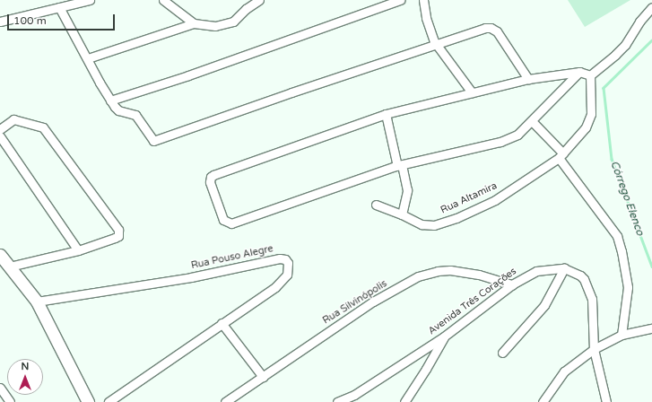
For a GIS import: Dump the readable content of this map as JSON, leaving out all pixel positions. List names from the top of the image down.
{
  "streets": {
    "street": [
      "Rua Altamira",
      "Rua Pouso Alegre",
      "Avenida Três Corações",
      "Rua Silvinópolis"
    ]
  },
  "crossings": [
    ["Avenida Três Corações", "Rua Silvinópolis"]
  ],
  "water": ["Córrego Elenco"],
  "scale_bar": "100 m",
  "north": "top"
}
